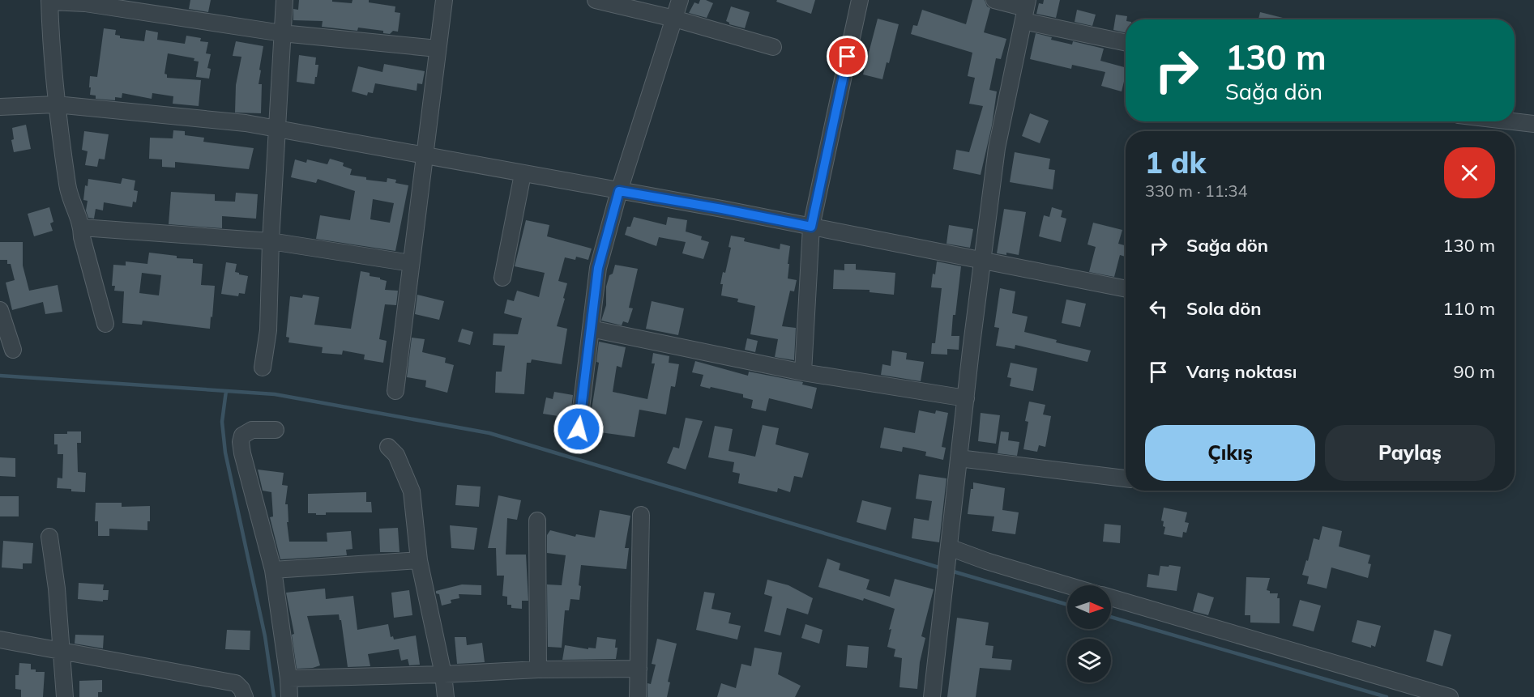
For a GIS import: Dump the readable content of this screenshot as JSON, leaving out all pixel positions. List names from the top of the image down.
{
  "north": "right",
  "page": {
    "turn": ["130 m", "Sağa dön"],
    "heading": ["1 dk", "330 m · 11:34"],
    "list": [
      {
        "name": "Sağa dön",
        "value": "130 m"
      },
      {
        "name": "Sola dön",
        "value": "110 m"
      },
      {
        "name": "Varış noktası",
        "value": "90 m"
      }
    ],
    "buttons": ["Çıkış", "Paylaş"]
  }
}
